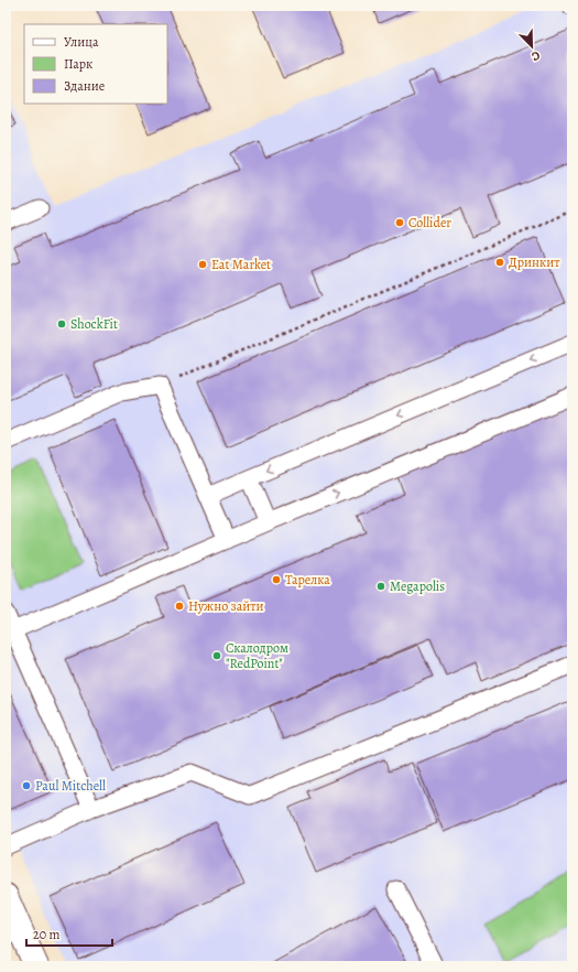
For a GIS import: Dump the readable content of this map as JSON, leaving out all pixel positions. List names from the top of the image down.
{
  "places": [
    "Collider",
    "Дринкит",
    "Eat Market",
    "ShockFit",
    "Тарелка",
    "Megapolis",
    "Нужно зайти",
    "Скалодром \"RedPoint\"",
    "Paul Mitchell"
  ],
  "legend": ["Улица", "Парк", "Здание"],
  "scale_bar": "20 m",
  "north": "bottom right"
}
